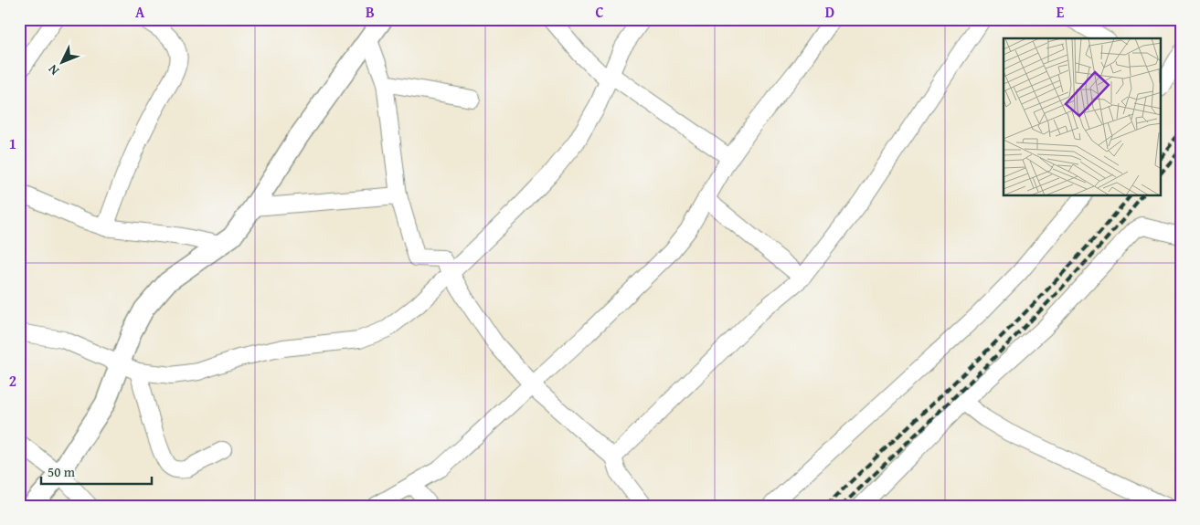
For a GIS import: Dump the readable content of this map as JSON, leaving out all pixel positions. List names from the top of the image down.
{
  "scale_bar": "50 m",
  "north": "bottom left",
  "grid": {
    "columns": [
      "A",
      "B",
      "C",
      "D",
      "E"
    ],
    "rows": ["1", "2"]
  }
}
